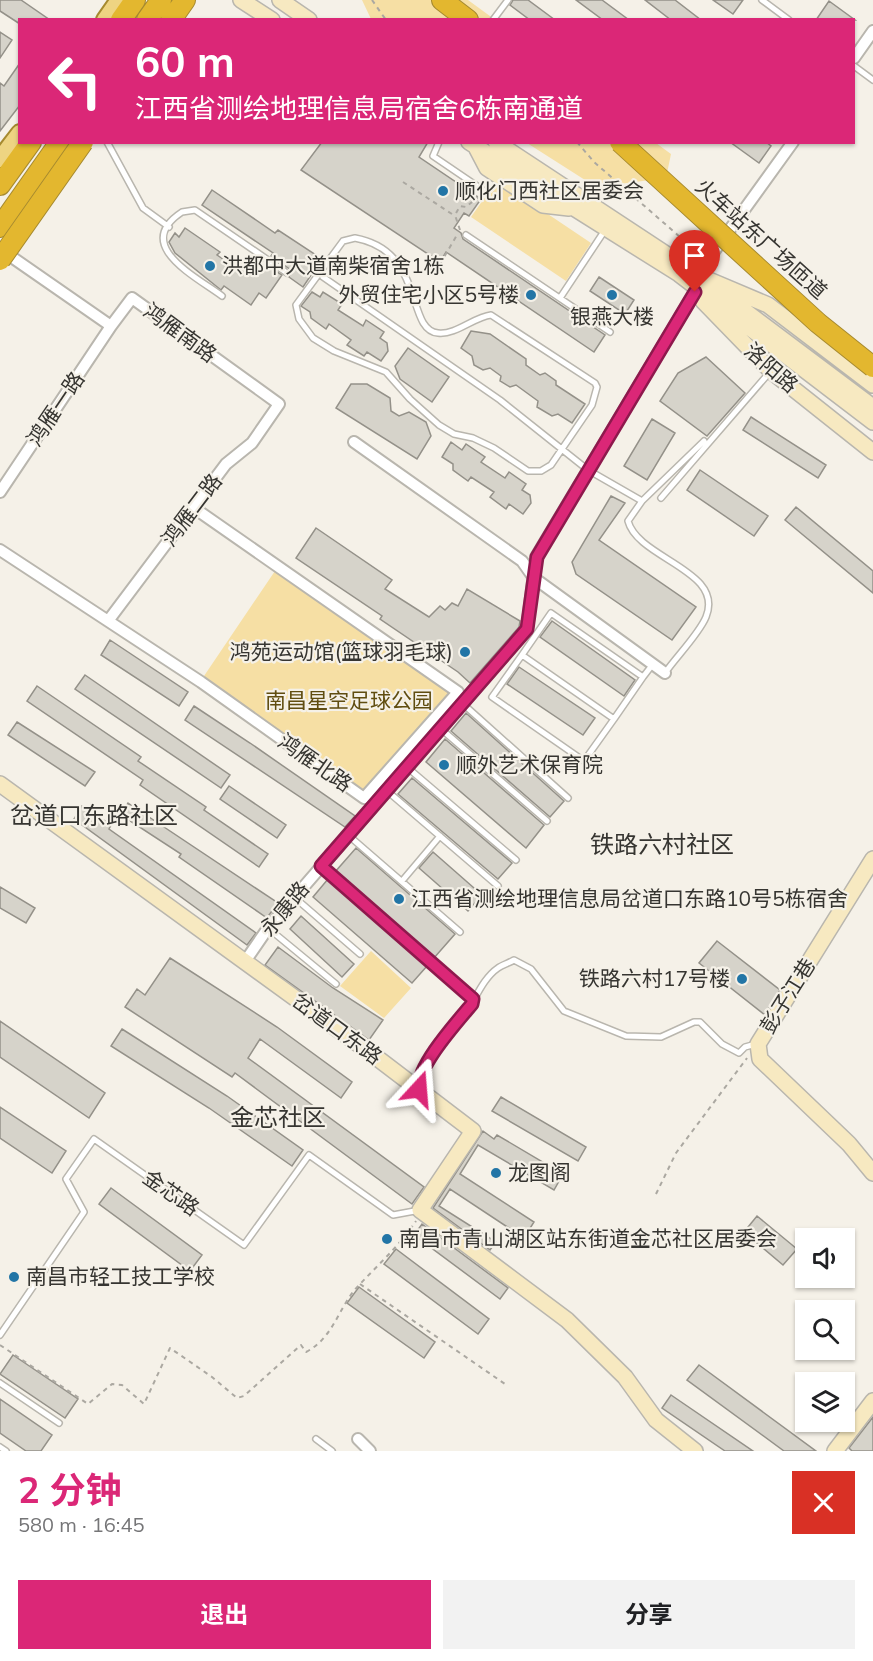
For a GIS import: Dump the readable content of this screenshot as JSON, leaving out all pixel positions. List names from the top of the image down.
{
  "streets": {
    "highway": ["火车站东广场匝道"],
    "street": [
      "鸿雁南路",
      "洛阳路",
      "鸿雁一路",
      "鸿雁二路",
      "鸿雁北路",
      "永康路",
      "彭子江巷",
      "岔道口东路"
    ],
    "lane": ["金芯路"]
  },
  "crossings": [
    ["鸿雁南路", "鸿雁一路"],
    ["鸿雁南路", "鸿雁二路"],
    ["洛阳路", "永康路"],
    ["鸿雁二路", "鸿雁北路"],
    ["永康路", "岔道口东路"],
    ["岔道口东路", "金芯路"]
  ],
  "districts": ["岔道口东路社区", "铁路六村社区", "金芯社区"],
  "parks": ["南昌星空足球公园"],
  "places": [
    "顺化门西社区居委会",
    "洪都中大道南柴宿舍1栋",
    "外贸住宅小区5号楼",
    "银燕大楼",
    "鸿苑运动馆(篮球羽毛球)",
    "顺外艺术保育院",
    "江西省测绘地理信息局岔道口东路10号5栋宿舍",
    "铁路六村17号楼",
    "龙图阁",
    "南昌市青山湖区站东街道金芯社区居委会",
    "南昌市轻工技工学校"
  ],
  "page": {
    "turn": ["60 m", "江西省测绘地理信息局宿舍6栋南通道"],
    "heading": ["2 分钟", "580 m · 16:45"],
    "buttons": ["退出", "分享"]
  }
}
